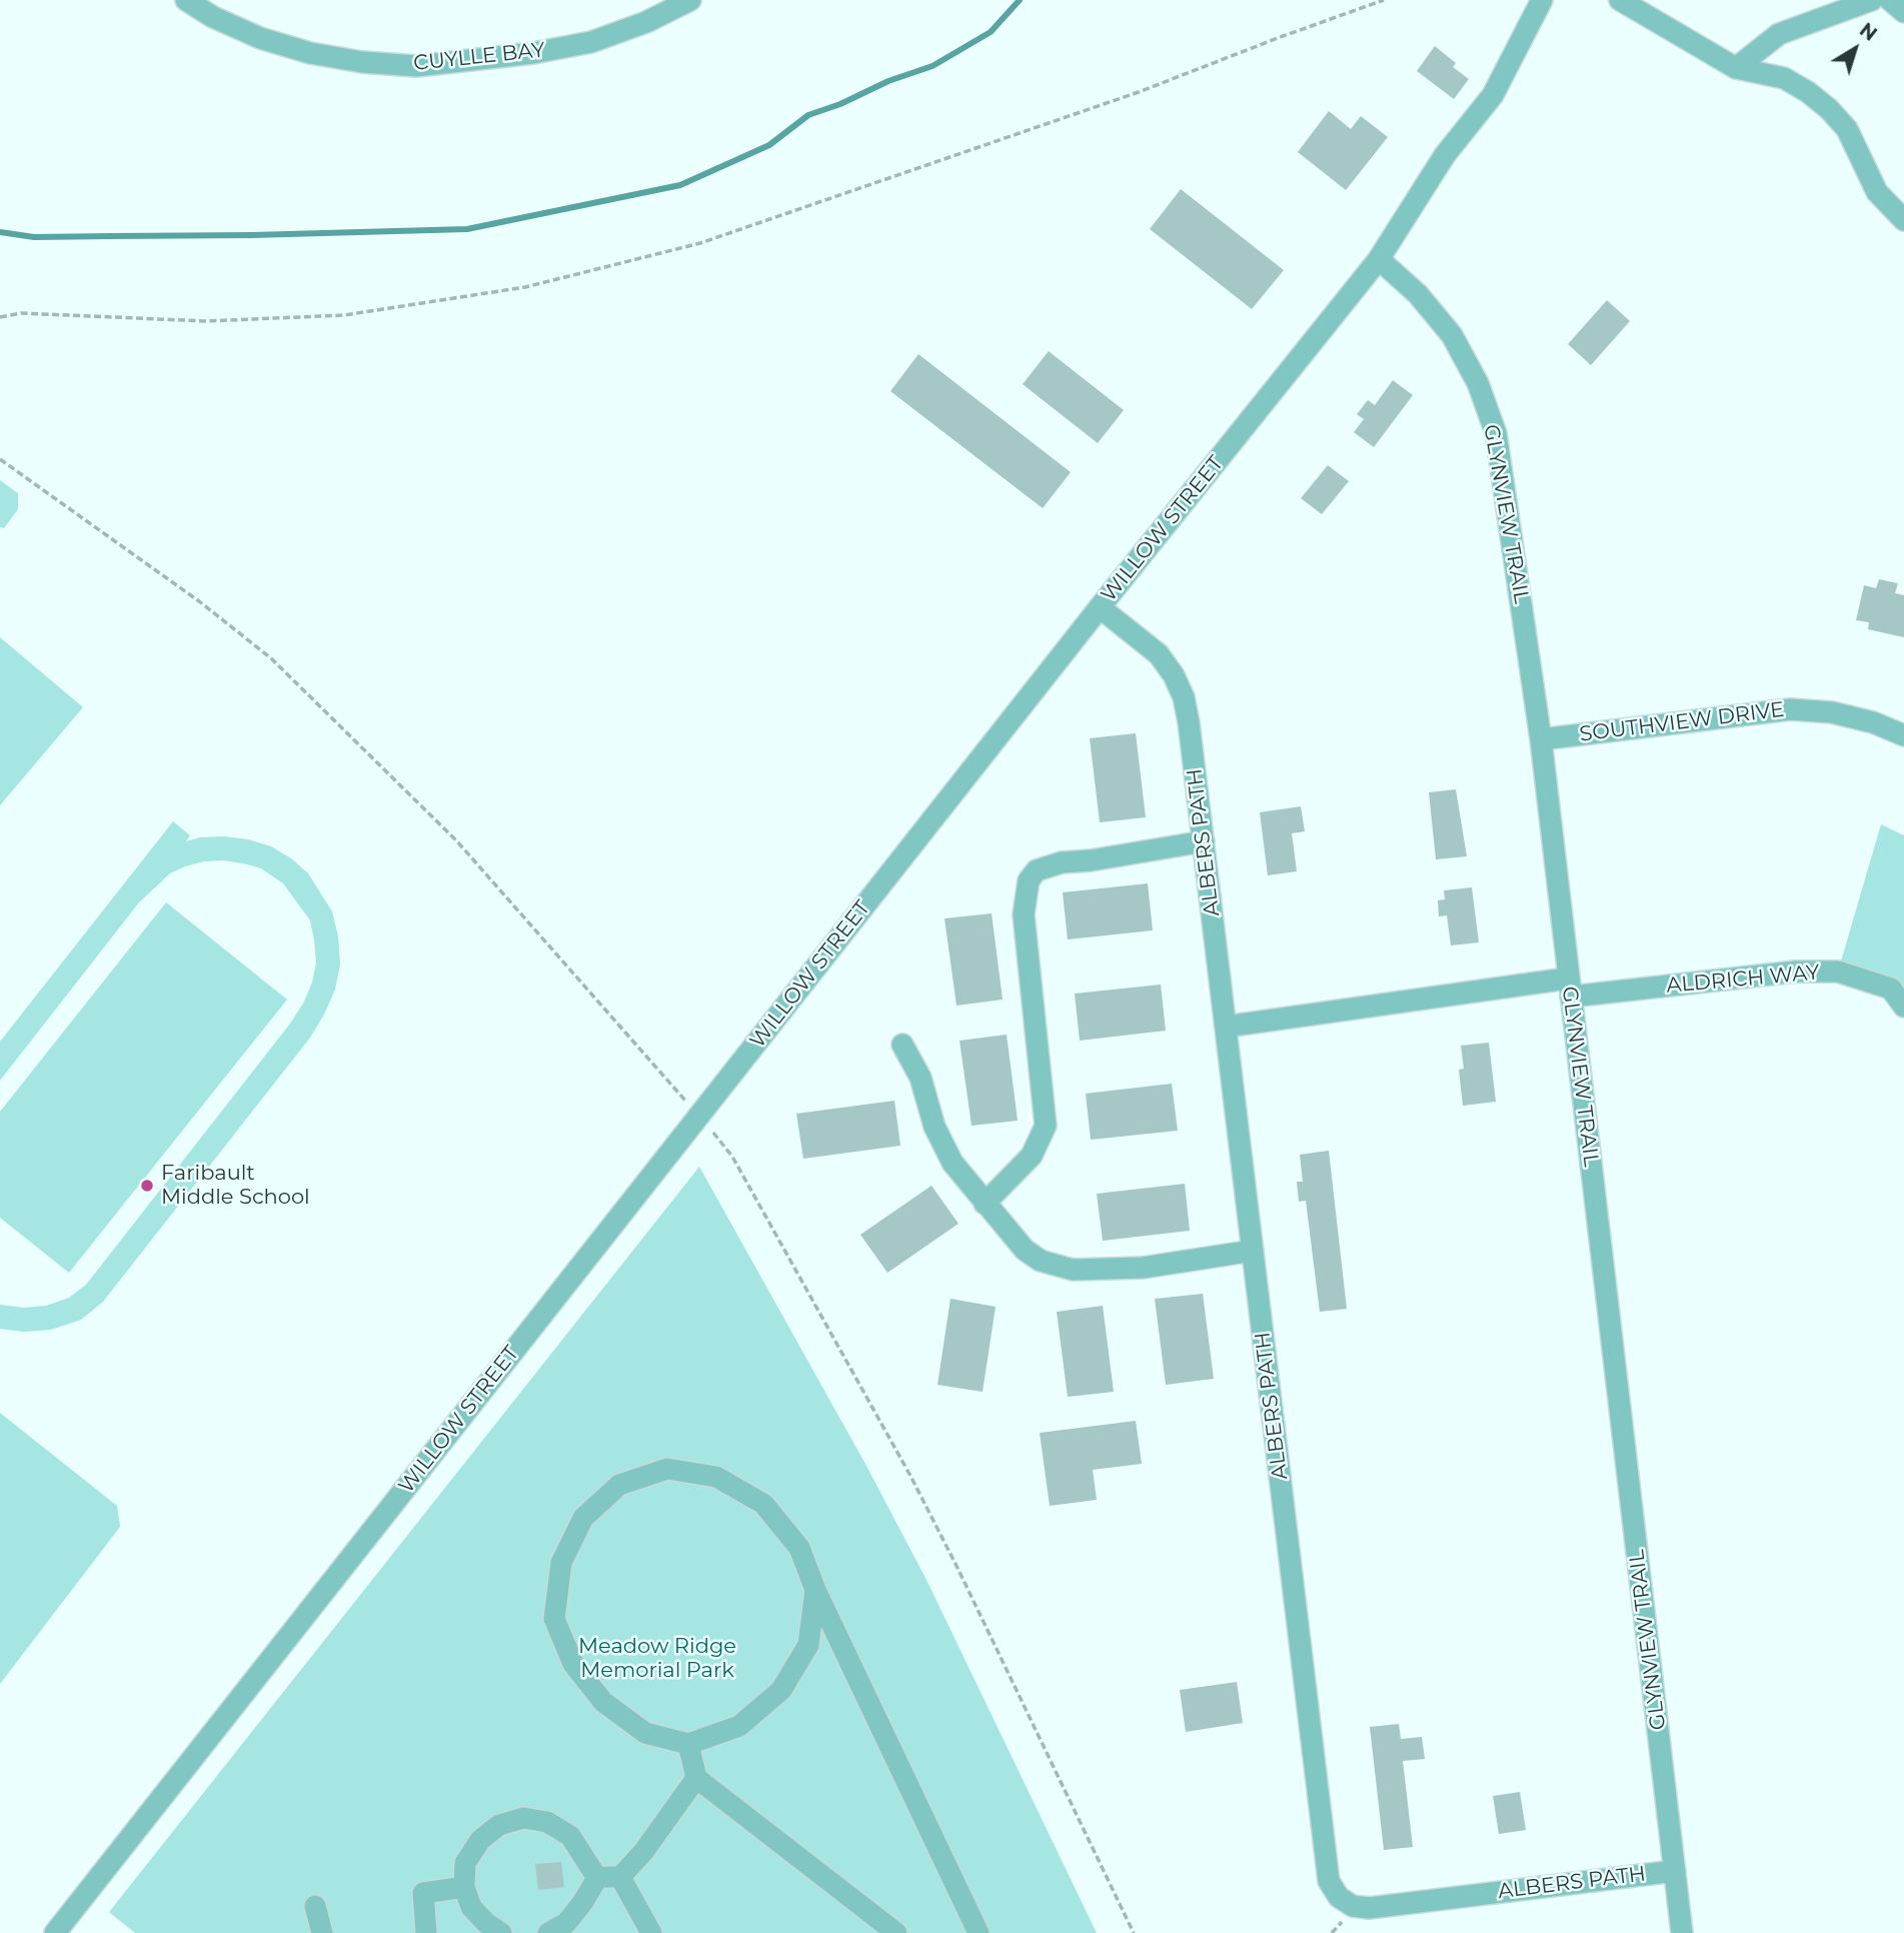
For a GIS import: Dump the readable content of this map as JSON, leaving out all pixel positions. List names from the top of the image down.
{
  "streets": {
    "street": [
      "CUYLLE BAY",
      "GLYNVIEW TRAIL",
      "WILLOW STREET",
      "SOUTHVIEW DRIVE",
      "ALBERS PATH",
      "ALDRICH WAY"
    ]
  },
  "crossings": [
    ["GLYNVIEW TRAIL", "WILLOW STREET"],
    ["GLYNVIEW TRAIL", "SOUTHVIEW DRIVE"],
    ["GLYNVIEW TRAIL", "ALBERS PATH"],
    ["GLYNVIEW TRAIL", "ALDRICH WAY"],
    ["WILLOW STREET", "ALBERS PATH"],
    ["ALBERS PATH", "ALDRICH WAY"]
  ],
  "parks": ["Meadow Ridge Memorial Park"],
  "places": ["Faribault Middle School"],
  "north": "top right"
}
